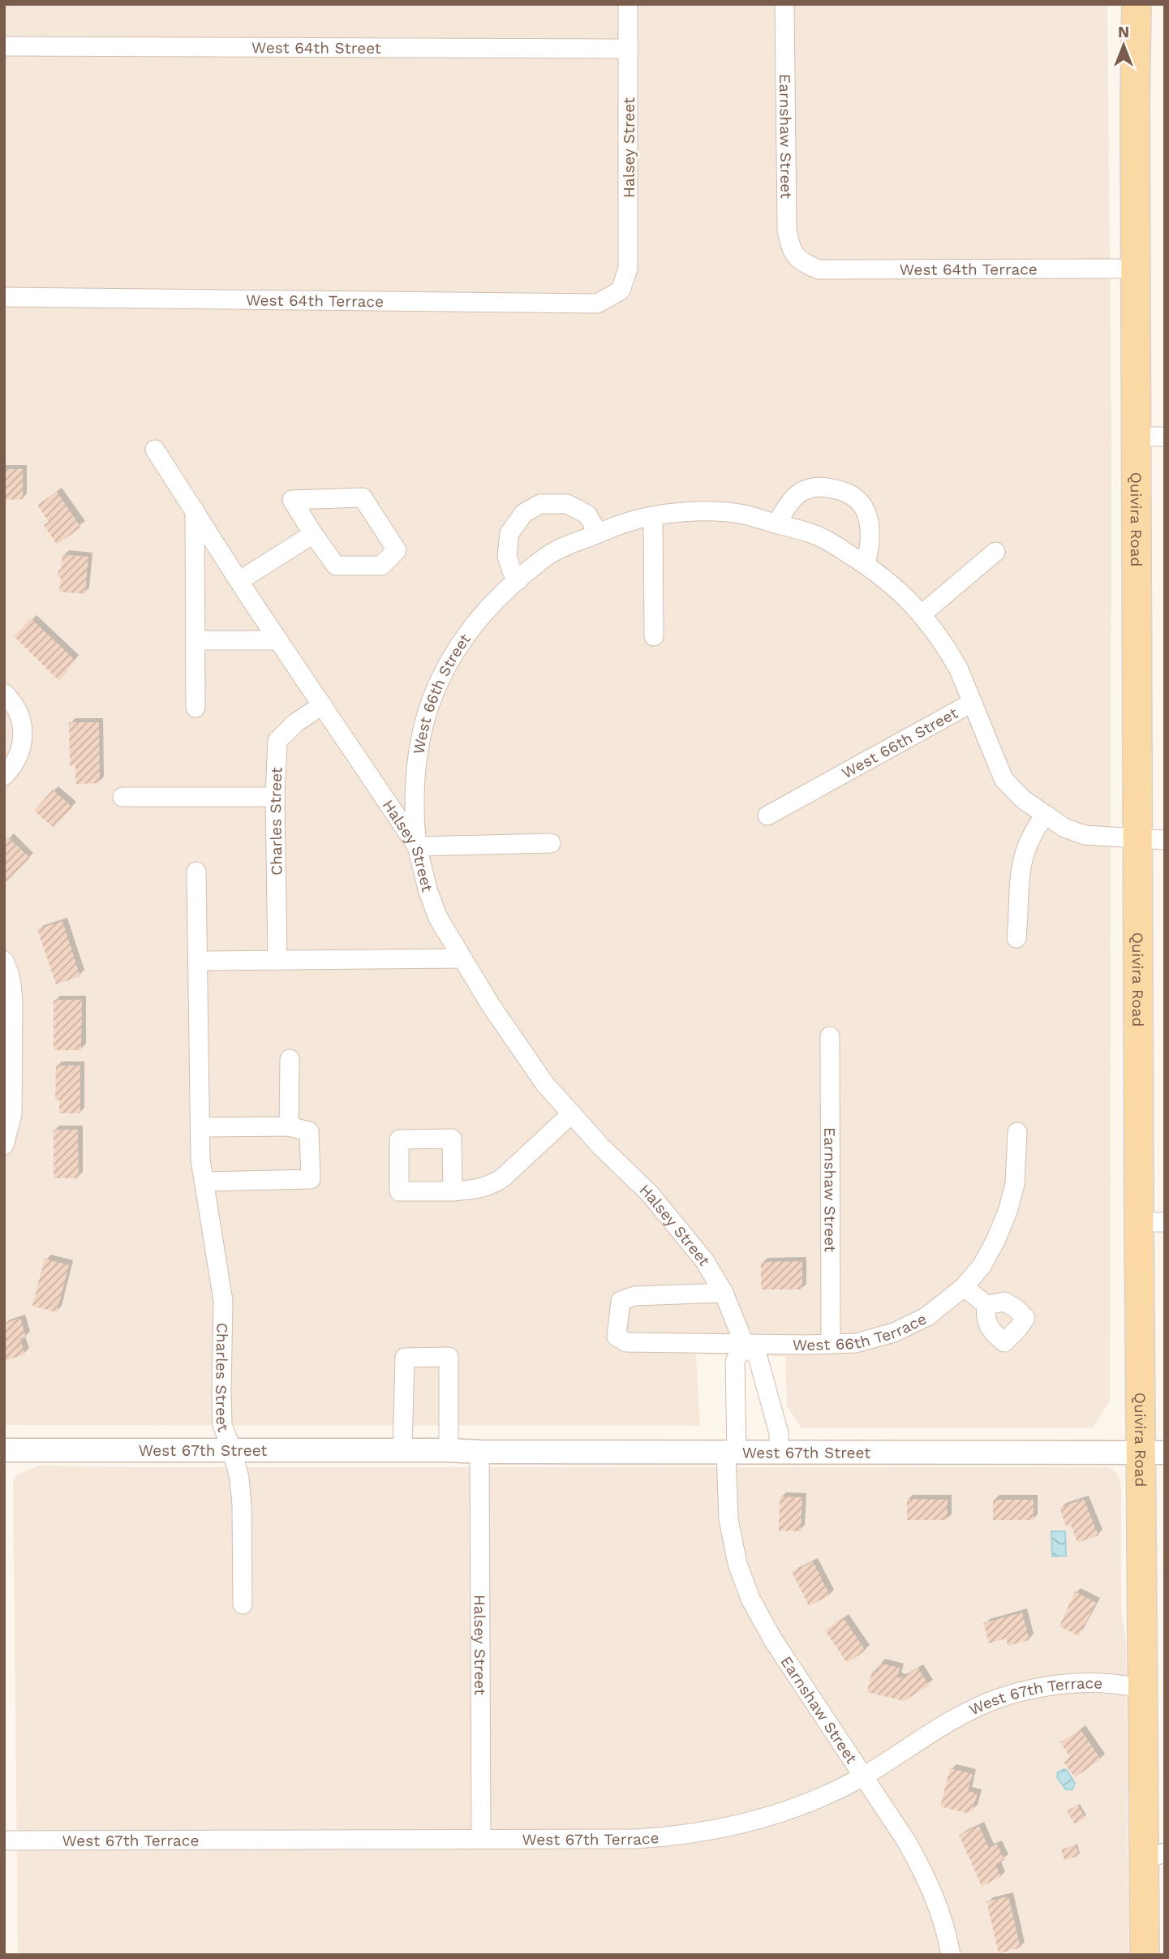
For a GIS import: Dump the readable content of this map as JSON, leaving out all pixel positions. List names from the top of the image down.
{
  "streets": {
    "main road": ["Quivira Road"],
    "street": [
      "West 64th Street",
      "Earnshaw Street",
      "Halsey Street",
      "West 64th Terrace",
      "West 66th Street",
      "Charles Street",
      "West 66th Terrace",
      "West 67th Street",
      "West 67th Terrace"
    ]
  },
  "crossings": [
    ["West 64th Street", "Halsey Street"],
    ["Earnshaw Street", "West 64th Terrace"],
    ["Earnshaw Street", "West 66th Terrace"],
    ["Earnshaw Street", "West 67th Street"],
    ["Earnshaw Street", "West 67th Terrace"],
    ["Halsey Street", "West 64th Terrace"],
    ["Halsey Street", "West 66th Street"],
    ["Halsey Street", "Charles Street"],
    ["Halsey Street", "West 66th Terrace"],
    ["Halsey Street", "West 67th Street"],
    ["Halsey Street", "West 67th Terrace"],
    ["West 64th Terrace", "Quivira Road"],
    ["Quivira Road", "West 66th Street"],
    ["Quivira Road", "West 67th Street"],
    ["Quivira Road", "West 67th Terrace"],
    ["Charles Street", "West 67th Street"]
  ],
  "north": "top"
}
